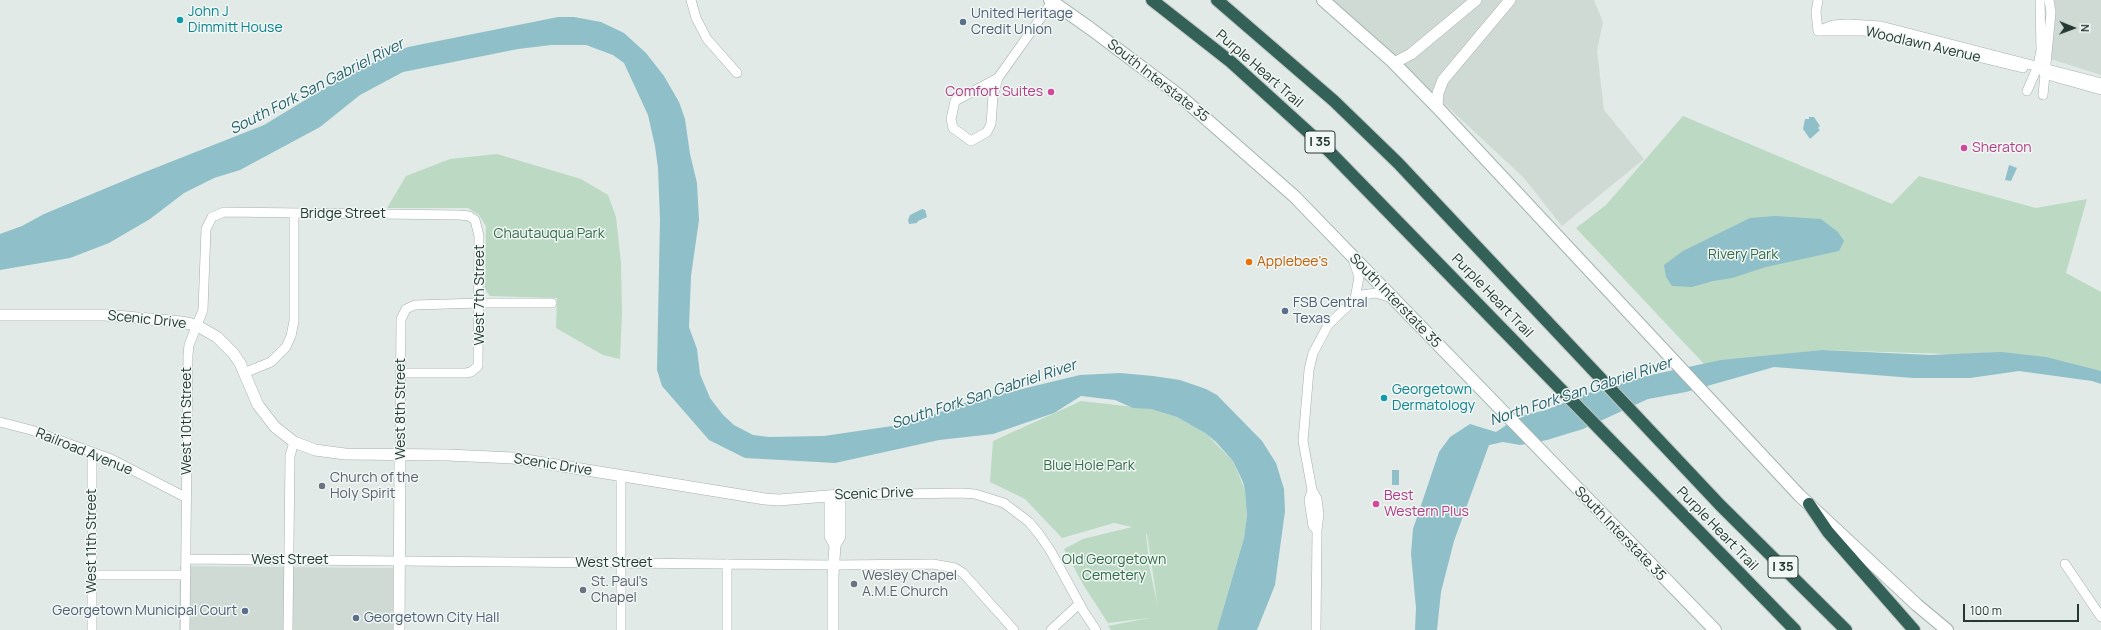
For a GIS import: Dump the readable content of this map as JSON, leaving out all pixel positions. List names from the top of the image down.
{
  "streets": {
    "highway": ["Purple Heart Trail", "I 35"],
    "main road": ["South Interstate 35"],
    "street": [
      "Woodlawn Avenue",
      "Bridge Street",
      "West 7th Street",
      "Scenic Drive",
      "West 8th Street",
      "West 10th Street",
      "Railroad Avenue",
      "West 11th Street",
      "West Street"
    ]
  },
  "crossings": [
    ["Bridge Street", "West 7th Street"],
    ["Bridge Street", "West 10th Street"],
    ["West 7th Street", "West 8th Street"],
    ["Scenic Drive", "West 8th Street"],
    ["Scenic Drive", "West 10th Street"],
    ["West 8th Street", "West Street"],
    ["West 10th Street", "Railroad Avenue"],
    ["West 10th Street", "West Street"],
    ["Railroad Avenue", "West 11th Street"]
  ],
  "water": ["South Fork San Gabriel River", "North Fork San Gabriel River"],
  "parks": [
    "Chautauqua Park",
    "Rivery Park",
    "Blue Hole Park",
    "Old Georgetown Cemetery"
  ],
  "places": [
    "John J Dimmitt House",
    "United Heritage Credit Union",
    "Comfort Suites",
    "Sheraton",
    "Applebee's",
    "FSB Central Texas",
    "Georgetown Dermatology",
    "Church of the Holy Spirit",
    "Best Western Plus",
    "Wesley Chapel A.M.E Church",
    "St. Paul's Chapel",
    "Georgetown Municipal Court",
    "Georgetown City Hall"
  ],
  "scale_bar": "100 m",
  "north": "right"
}
